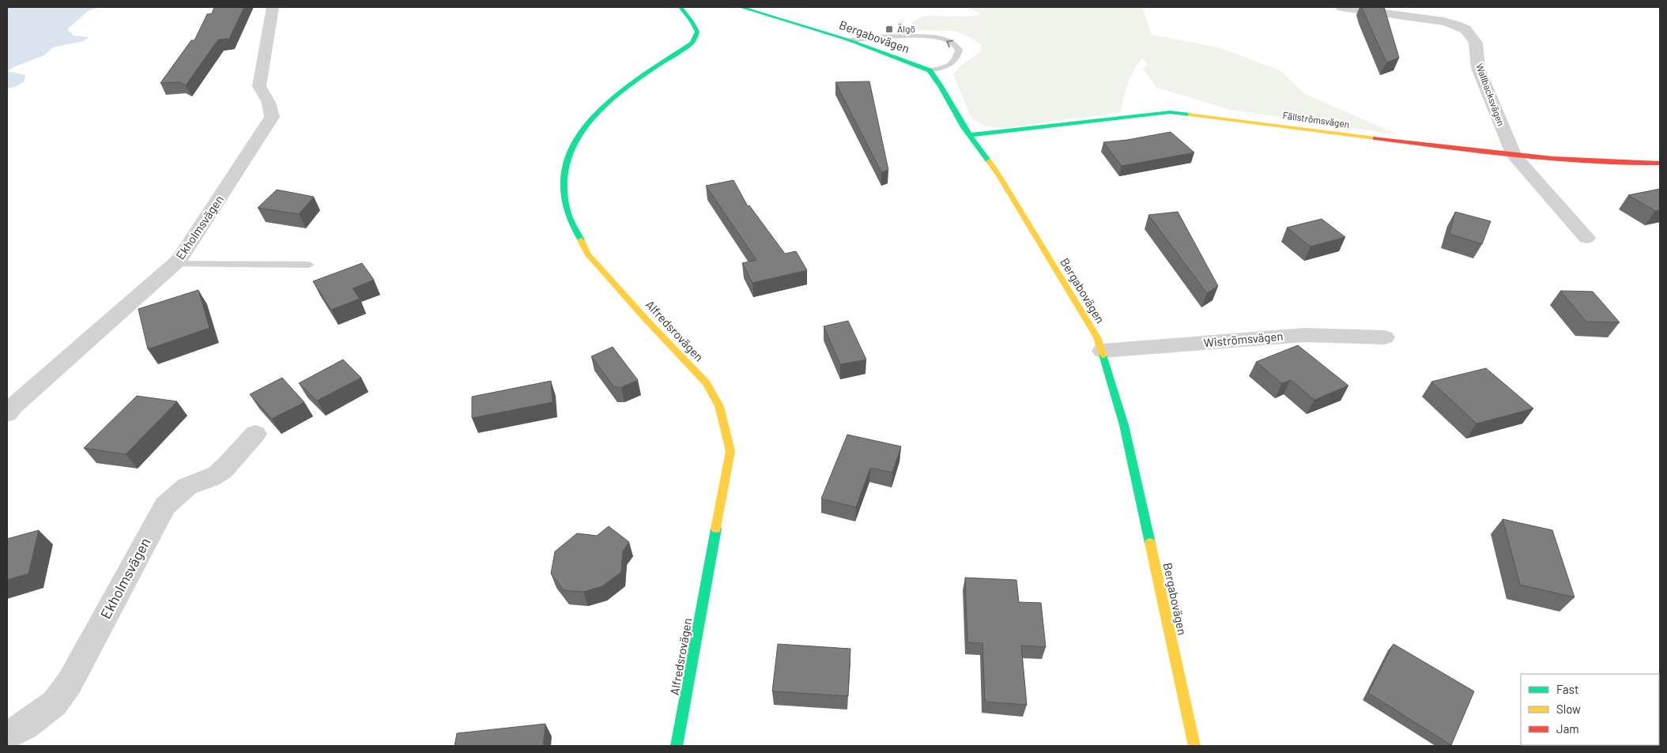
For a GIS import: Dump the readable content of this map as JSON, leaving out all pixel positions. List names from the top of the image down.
{
  "streets": {
    "street": [
      "Bergabovägen",
      "Wallbacksvägen",
      "Fällströmsvägen",
      "Ekholmsvägen",
      "Alfredsrovägen",
      "Wiströmsvägen"
    ]
  },
  "crossings": [
    ["Bergabovägen", "Fällströmsvägen"],
    ["Bergabovägen", "Wiströmsvägen"],
    ["Wallbacksvägen", "Fällströmsvägen"]
  ],
  "places": {
    "transit": ["Älgö"]
  },
  "legend": ["Fast", "Slow", "Jam"]
}
